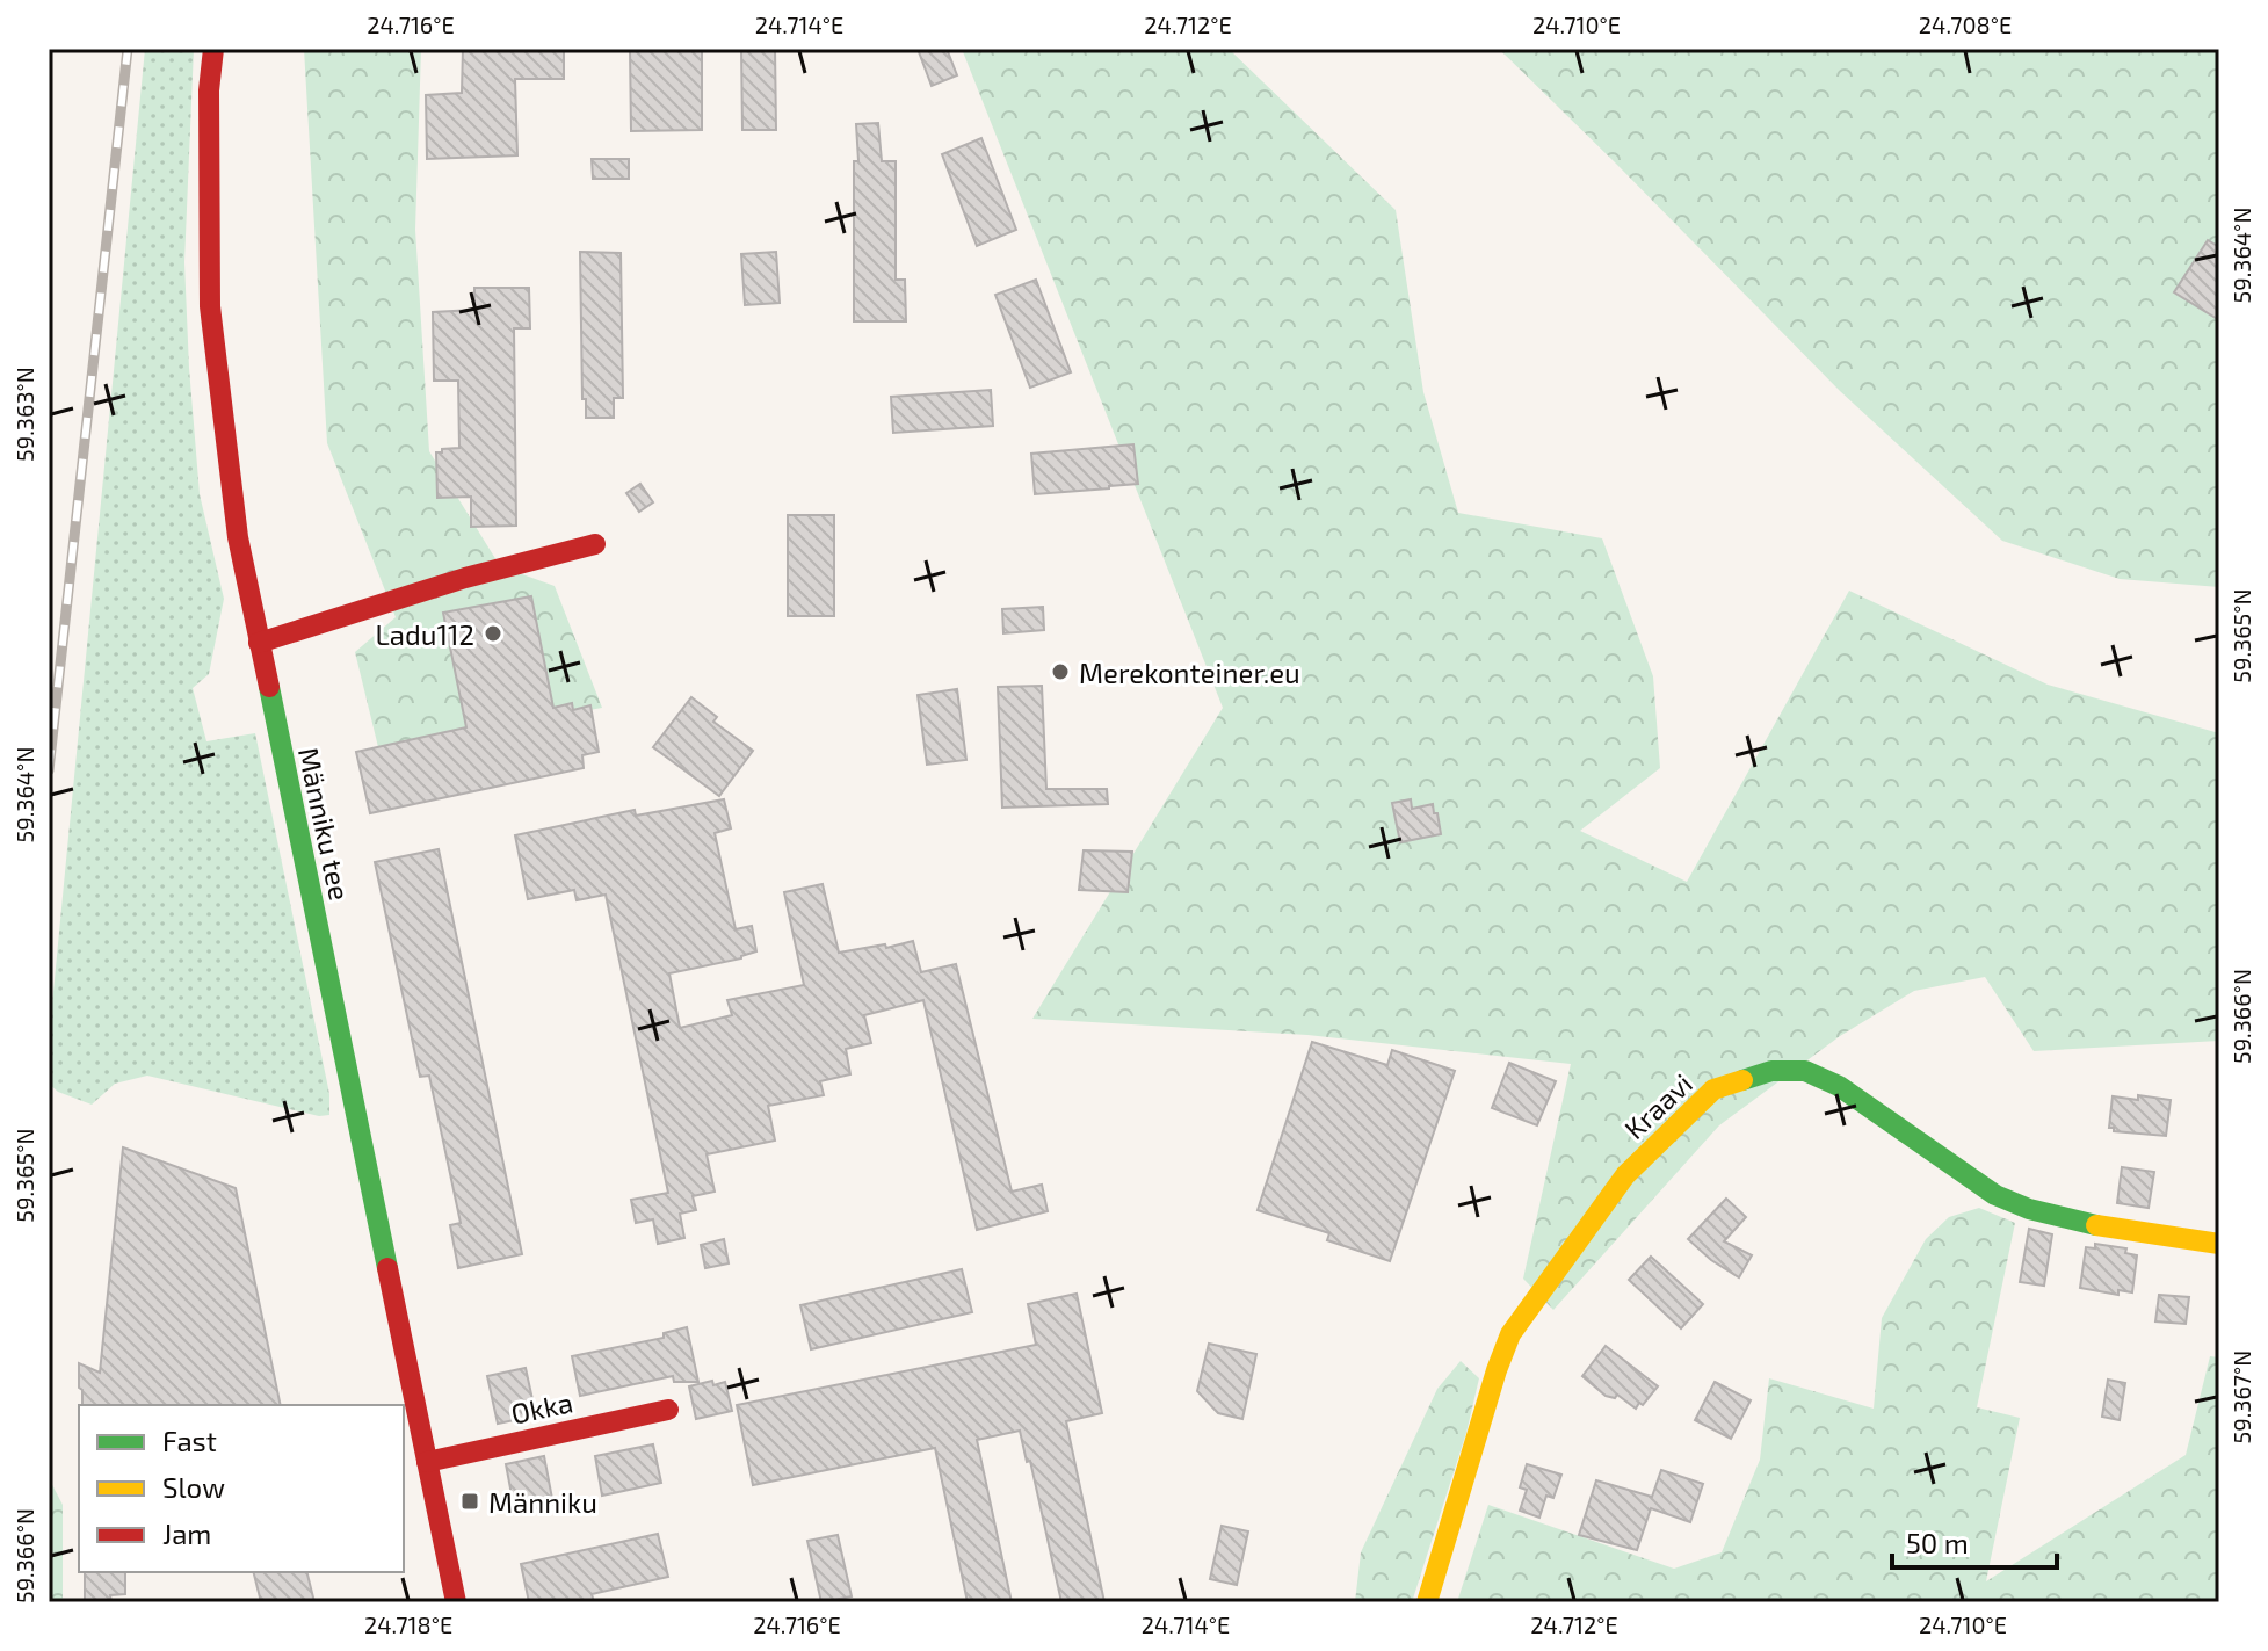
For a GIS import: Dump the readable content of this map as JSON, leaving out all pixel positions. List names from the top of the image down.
{
  "streets": {
    "street": ["Männiku tee", "Kraavi", "Okka"]
  },
  "crossings": [
    ["Männiku tee", "Okka"]
  ],
  "places": {
    "other": ["Ladu112", "Merekonteiner.eu"],
    "transit": ["Männiku"]
  },
  "legend": ["Fast", "Slow", "Jam"],
  "scale_bar": "50 m",
  "coordinates": [
    "24.716°E",
    "24.714°E",
    "24.712°E",
    "24.710°E",
    "24.708°E",
    "59.364°N",
    "59.363°N",
    "59.365°N",
    "59.366°N",
    "59.367°N",
    "24.718°E"
  ]
}
